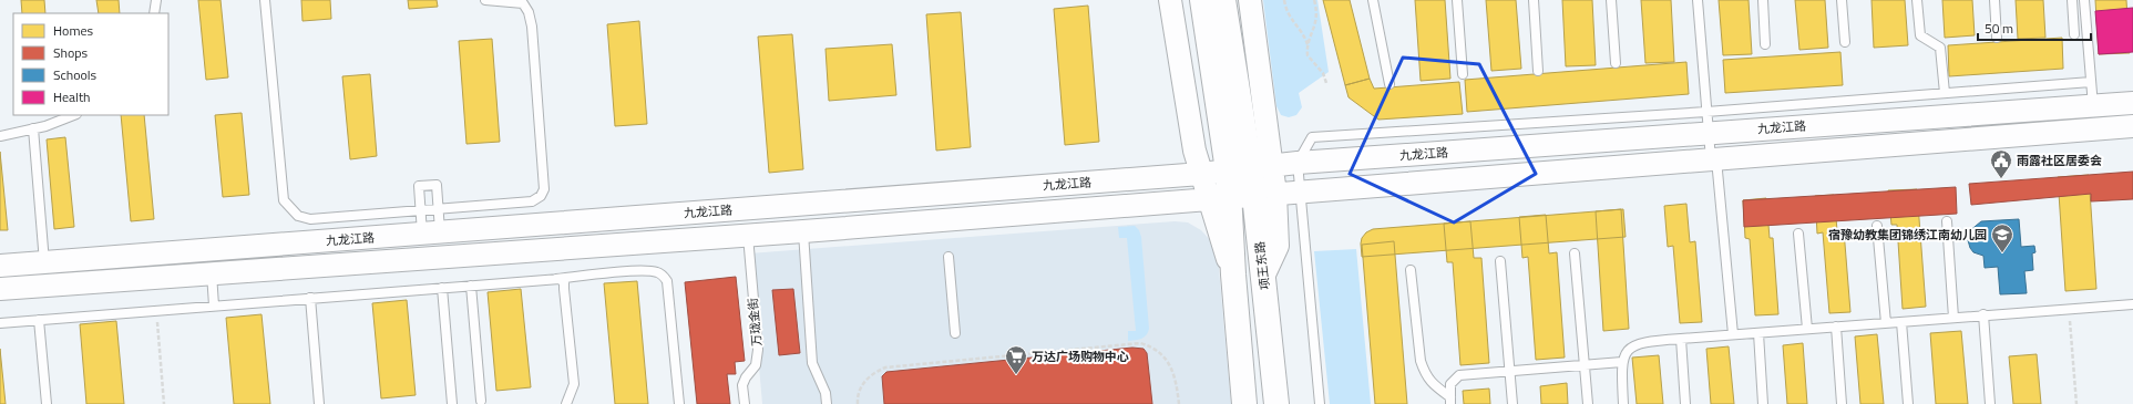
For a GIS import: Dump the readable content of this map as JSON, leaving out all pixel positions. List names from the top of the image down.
{
  "streets": {
    "main road": ["项王东路"],
    "street": ["九龙江路"],
    "lane": ["万珑金街"]
  },
  "crossings": [
    ["九龙江路", "项王东路"],
    ["九龙江路", "万珑金街"]
  ],
  "places": {
    "public building": ["雨露社区居委会"],
    "school or university": ["宿豫幼教集团锦绣江南幼儿园"],
    "supermarket": ["万达广场购物中心"]
  },
  "legend": [
    "Homes",
    "Shops",
    "Schools",
    "Health"
  ],
  "scale_bar": "50 m"
}
